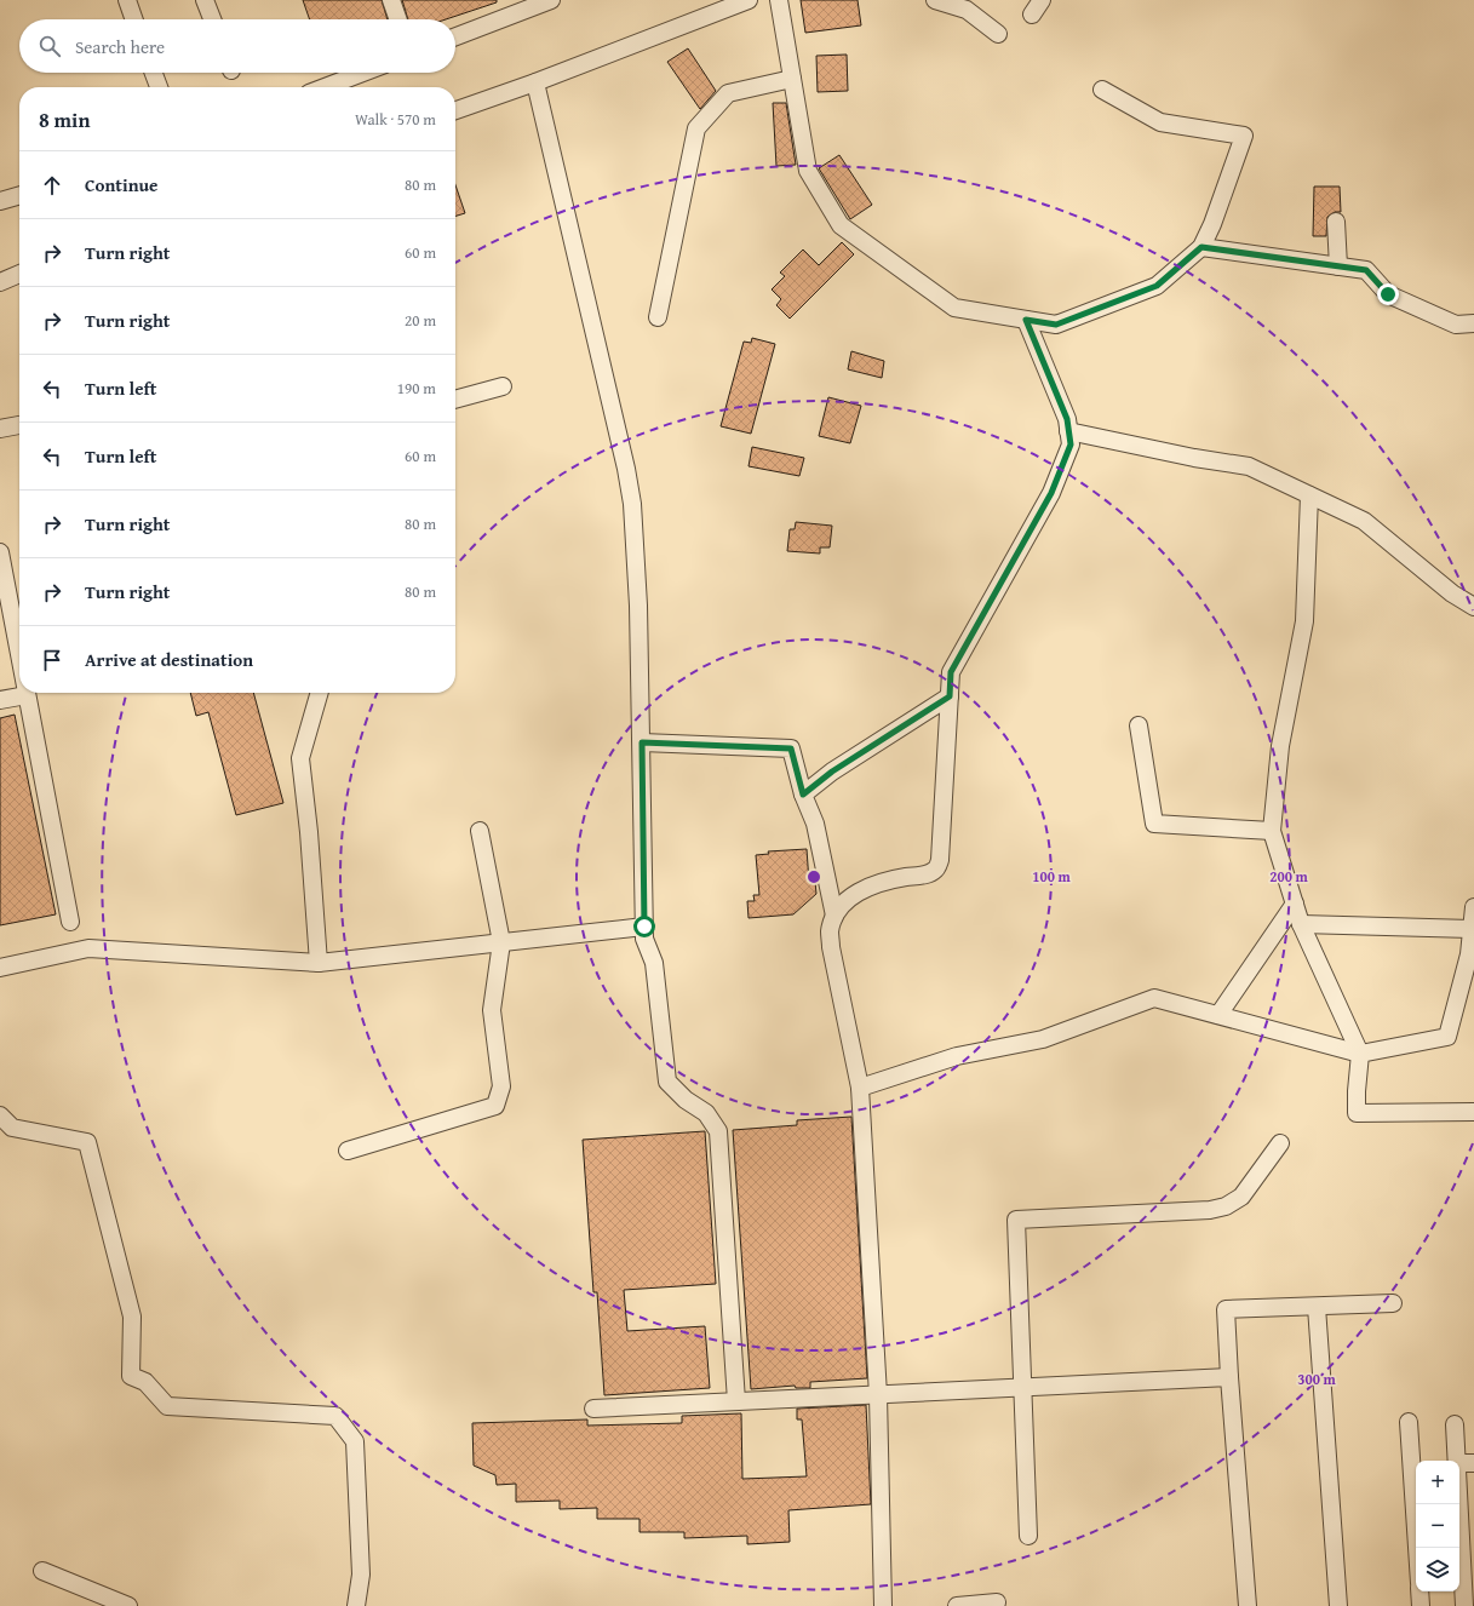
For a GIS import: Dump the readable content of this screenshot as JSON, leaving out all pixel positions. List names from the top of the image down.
{
  "page": {
    "search": "Search here",
    "heading": ["8 min", "Walk · 570 m"],
    "list": [
      ["Continue", "80 m"],
      ["Turn right", "60 m"],
      ["Turn right", "20 m"],
      ["Turn left", "190 m"],
      ["Turn left", "60 m"],
      ["Turn right", "80 m"],
      ["Turn right", "80 m"],
      "Arrive at destination"
    ],
    "map_buttons": ["+", "−"]
  },
  "rings": ["100 m", "200 m", "300 m"]
}
